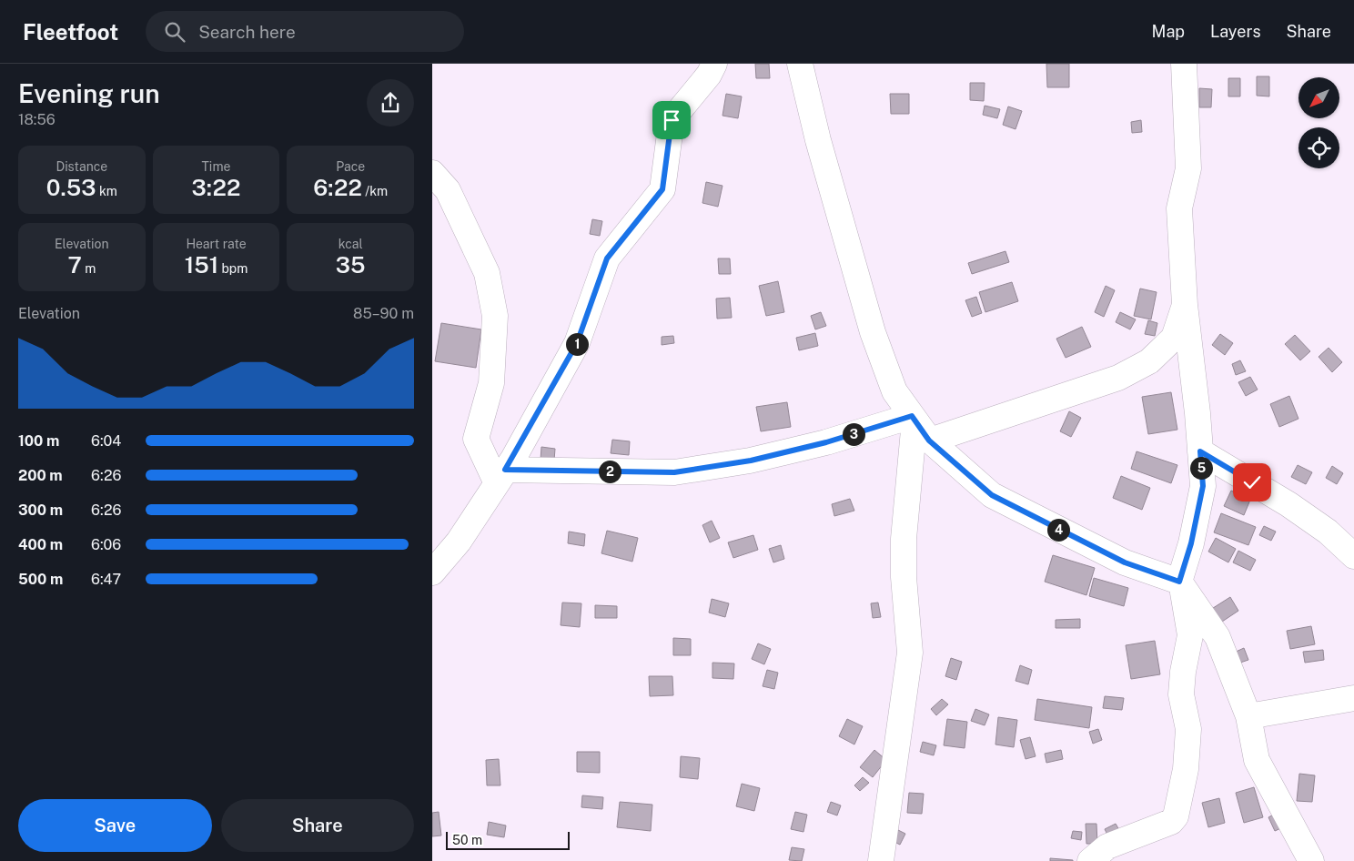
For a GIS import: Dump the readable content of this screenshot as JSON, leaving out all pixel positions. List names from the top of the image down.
{
  "scale_bar": "50 m",
  "north": "bottom left",
  "page": {
    "header": "Fleetfoot",
    "search": "Search here",
    "nav": ["Map", "Layers", "Share"],
    "heading": ["Evening run", "18:56"],
    "stats": [
      ["Distance", "0.53 km"],
      ["Time", "3:22"],
      ["Pace", "6:22 /km"],
      ["Elevation", "7 m"],
      ["Heart rate", "151 bpm"],
      ["kcal", "35"]
    ],
    "chart": ["Elevation", "85–90 m"],
    "pins": [
      "1",
      "3",
      "5",
      "2",
      "4"
    ],
    "list": [
      {
        "name": "100 m",
        "note": "6:04"
      },
      {
        "name": "200 m",
        "note": "6:26"
      },
      {
        "name": "300 m",
        "note": "6:26"
      },
      {
        "name": "400 m",
        "note": "6:06"
      },
      {
        "name": "500 m",
        "note": "6:47"
      }
    ],
    "buttons": ["Save", "Share"],
    "scale": "50 m"
  }
}
